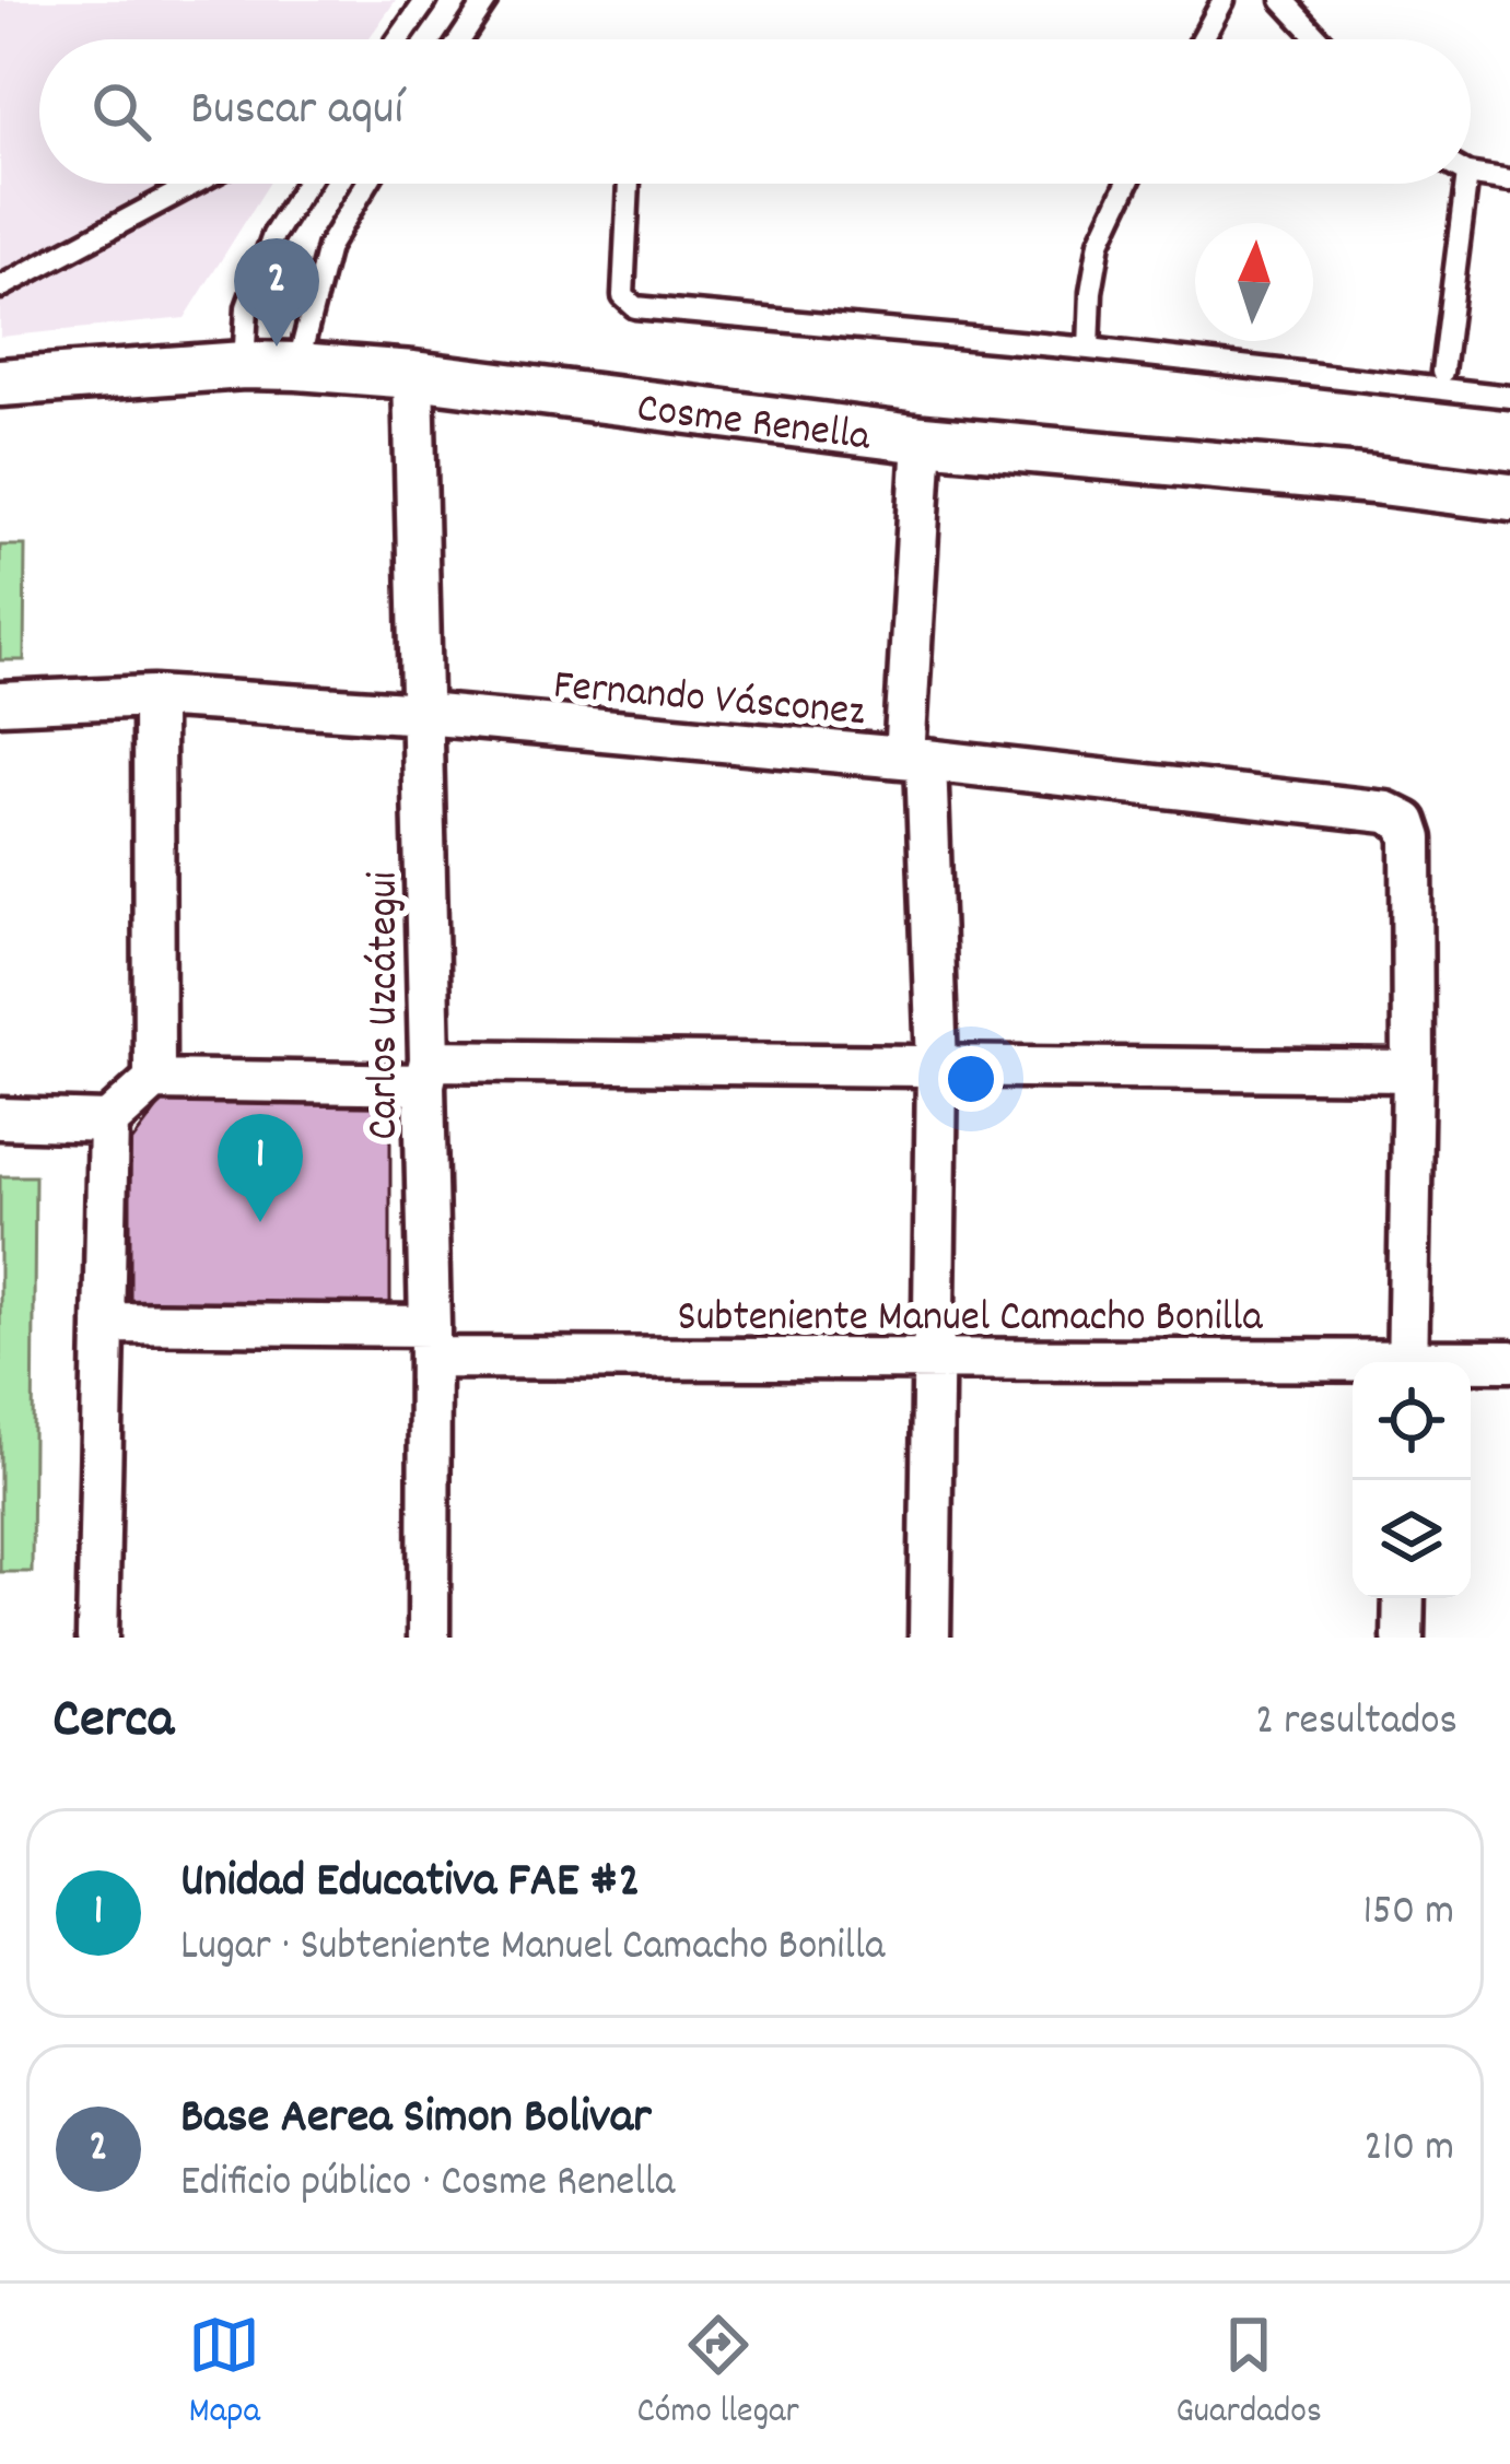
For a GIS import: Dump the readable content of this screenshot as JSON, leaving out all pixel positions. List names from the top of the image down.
{
  "streets": {
    "street": [
      "Cosme Renella",
      "Fernando Vásconez",
      "Carlos Uzcátegui",
      "Subteniente Manuel Camacho Bonilla"
    ]
  },
  "crossings": [
    ["Cosme Renella", "Carlos Uzcátegui"],
    ["Fernando Vásconez", "Carlos Uzcátegui"],
    ["Carlos Uzcátegui", "Subteniente Manuel Camacho Bonilla"]
  ],
  "north": "top",
  "page": {
    "search": "Buscar aquí",
    "pins": ["2", "1"],
    "heading": ["Cerca", "2 resultados"],
    "list": [
      {
        "mark": "1",
        "name": "Unidad Educativa FAE #2",
        "note": "Lugar · Subteniente Manuel Camacho Bonilla",
        "value": "150 m"
      },
      {
        "mark": "2",
        "name": "Base Aerea Simon Bolivar",
        "note": "Edificio público · Cosme Renella",
        "value": "210 m"
      }
    ],
    "nav": ["Mapa", "Cómo llegar", "Guardados"]
  }
}
